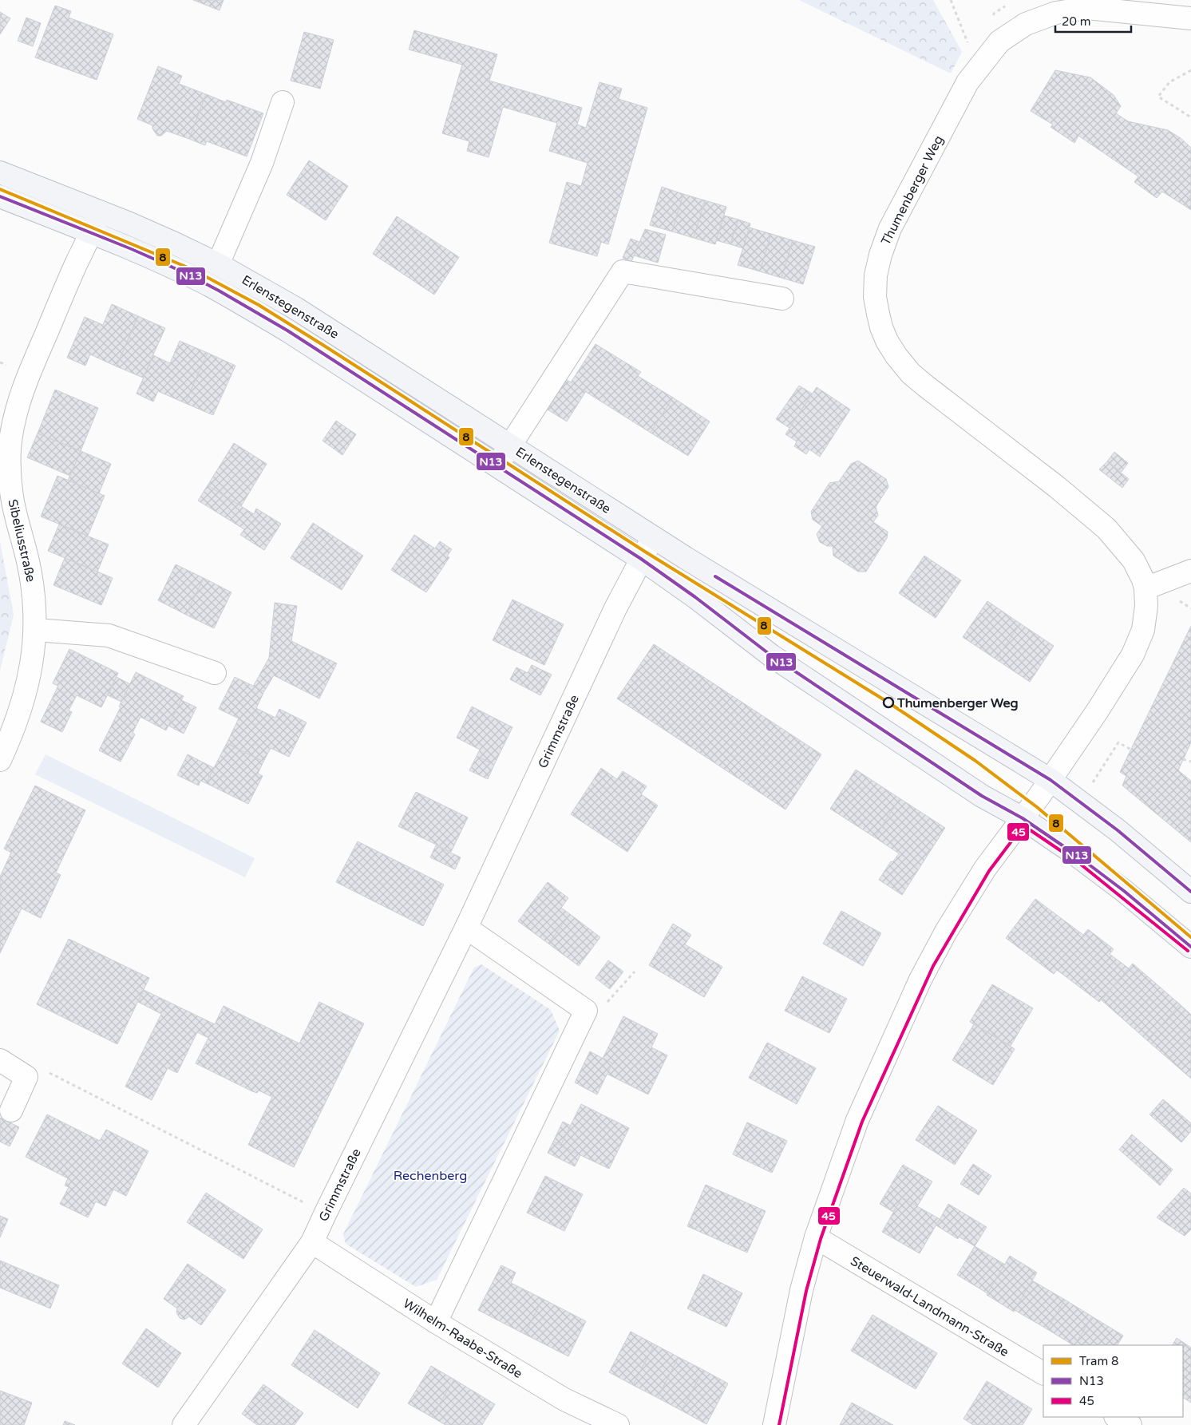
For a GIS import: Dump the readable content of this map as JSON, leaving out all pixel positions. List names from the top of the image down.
{
  "streets": {
    "main road": ["Erlenstegenstraße"],
    "street": [
      "Thumenberger Weg",
      "Sibeliusstraße",
      "Grimmstraße",
      "Steuerwald-Landmann-Straße",
      "Wilhelm-Raabe-Straße"
    ]
  },
  "crossings": [
    ["Thumenberger Weg", "Erlenstegenstraße"],
    ["Thumenberger Weg", "Steuerwald-Landmann-Straße"],
    ["Erlenstegenstraße", "Sibeliusstraße"],
    ["Erlenstegenstraße", "Grimmstraße"],
    ["Grimmstraße", "Wilhelm-Raabe-Straße"]
  ],
  "parks": ["Rechenberg"],
  "places": ["Thumenberger Weg"],
  "lines": ["tram line 8", "transit line N13", "transit line 45"],
  "legend": ["Tram 8", "N13", "45"],
  "scale_bar": "20 m"
}
